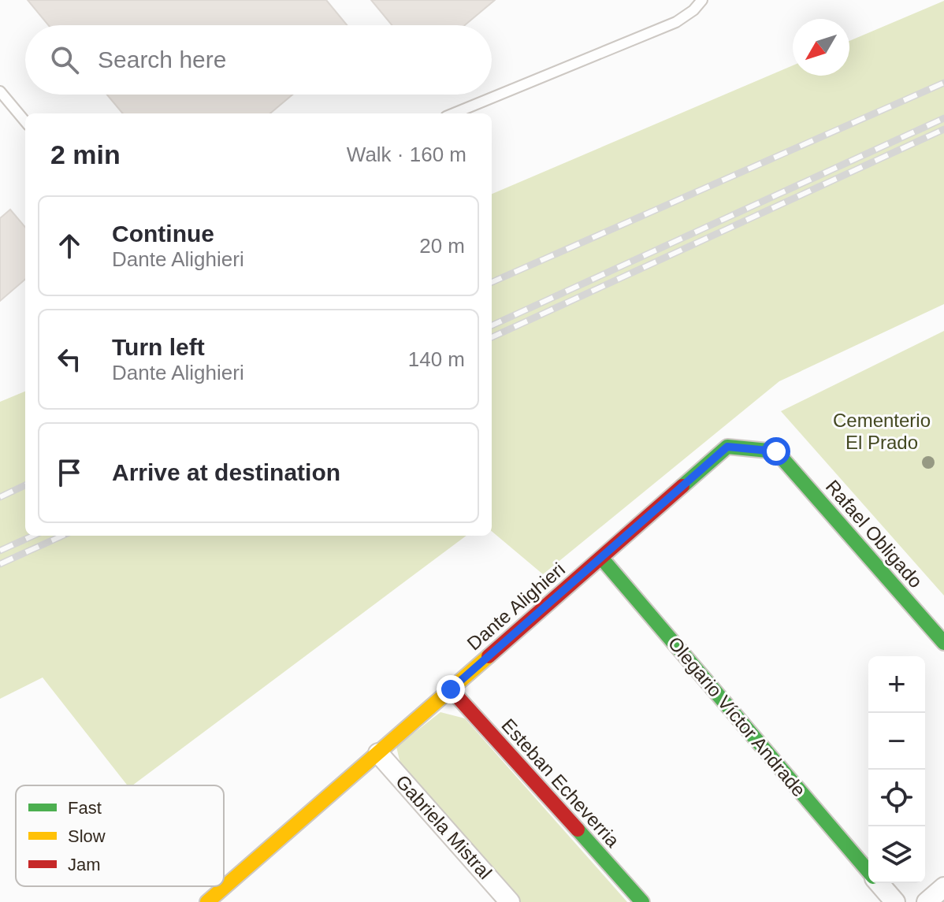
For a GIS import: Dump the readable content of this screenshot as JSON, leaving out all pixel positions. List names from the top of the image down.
{
  "streets": {
    "street": [
      "Rafael Obligado",
      "Dante Alighieri",
      "Olegario Víctor Andrade",
      "Esteban Echeverria",
      "Gabriela Mistral"
    ]
  },
  "crossings": [
    ["Rafael Obligado", "Dante Alighieri"],
    ["Dante Alighieri", "Olegario Víctor Andrade"],
    ["Dante Alighieri", "Esteban Echeverria"],
    ["Dante Alighieri", "Gabriela Mistral"]
  ],
  "parks": ["Cementerio El Prado"],
  "legend": ["Fast", "Slow", "Jam"],
  "north": "bottom left",
  "page": {
    "search": "Search here",
    "heading": ["2 min", "Walk · 160 m"],
    "list": [
      ["Continue", "Dante Alighieri", "20 m"],
      ["Turn left", "Dante Alighieri", "140 m"],
      "Arrive at destination"
    ],
    "map_buttons": ["+", "−"]
  }
}
